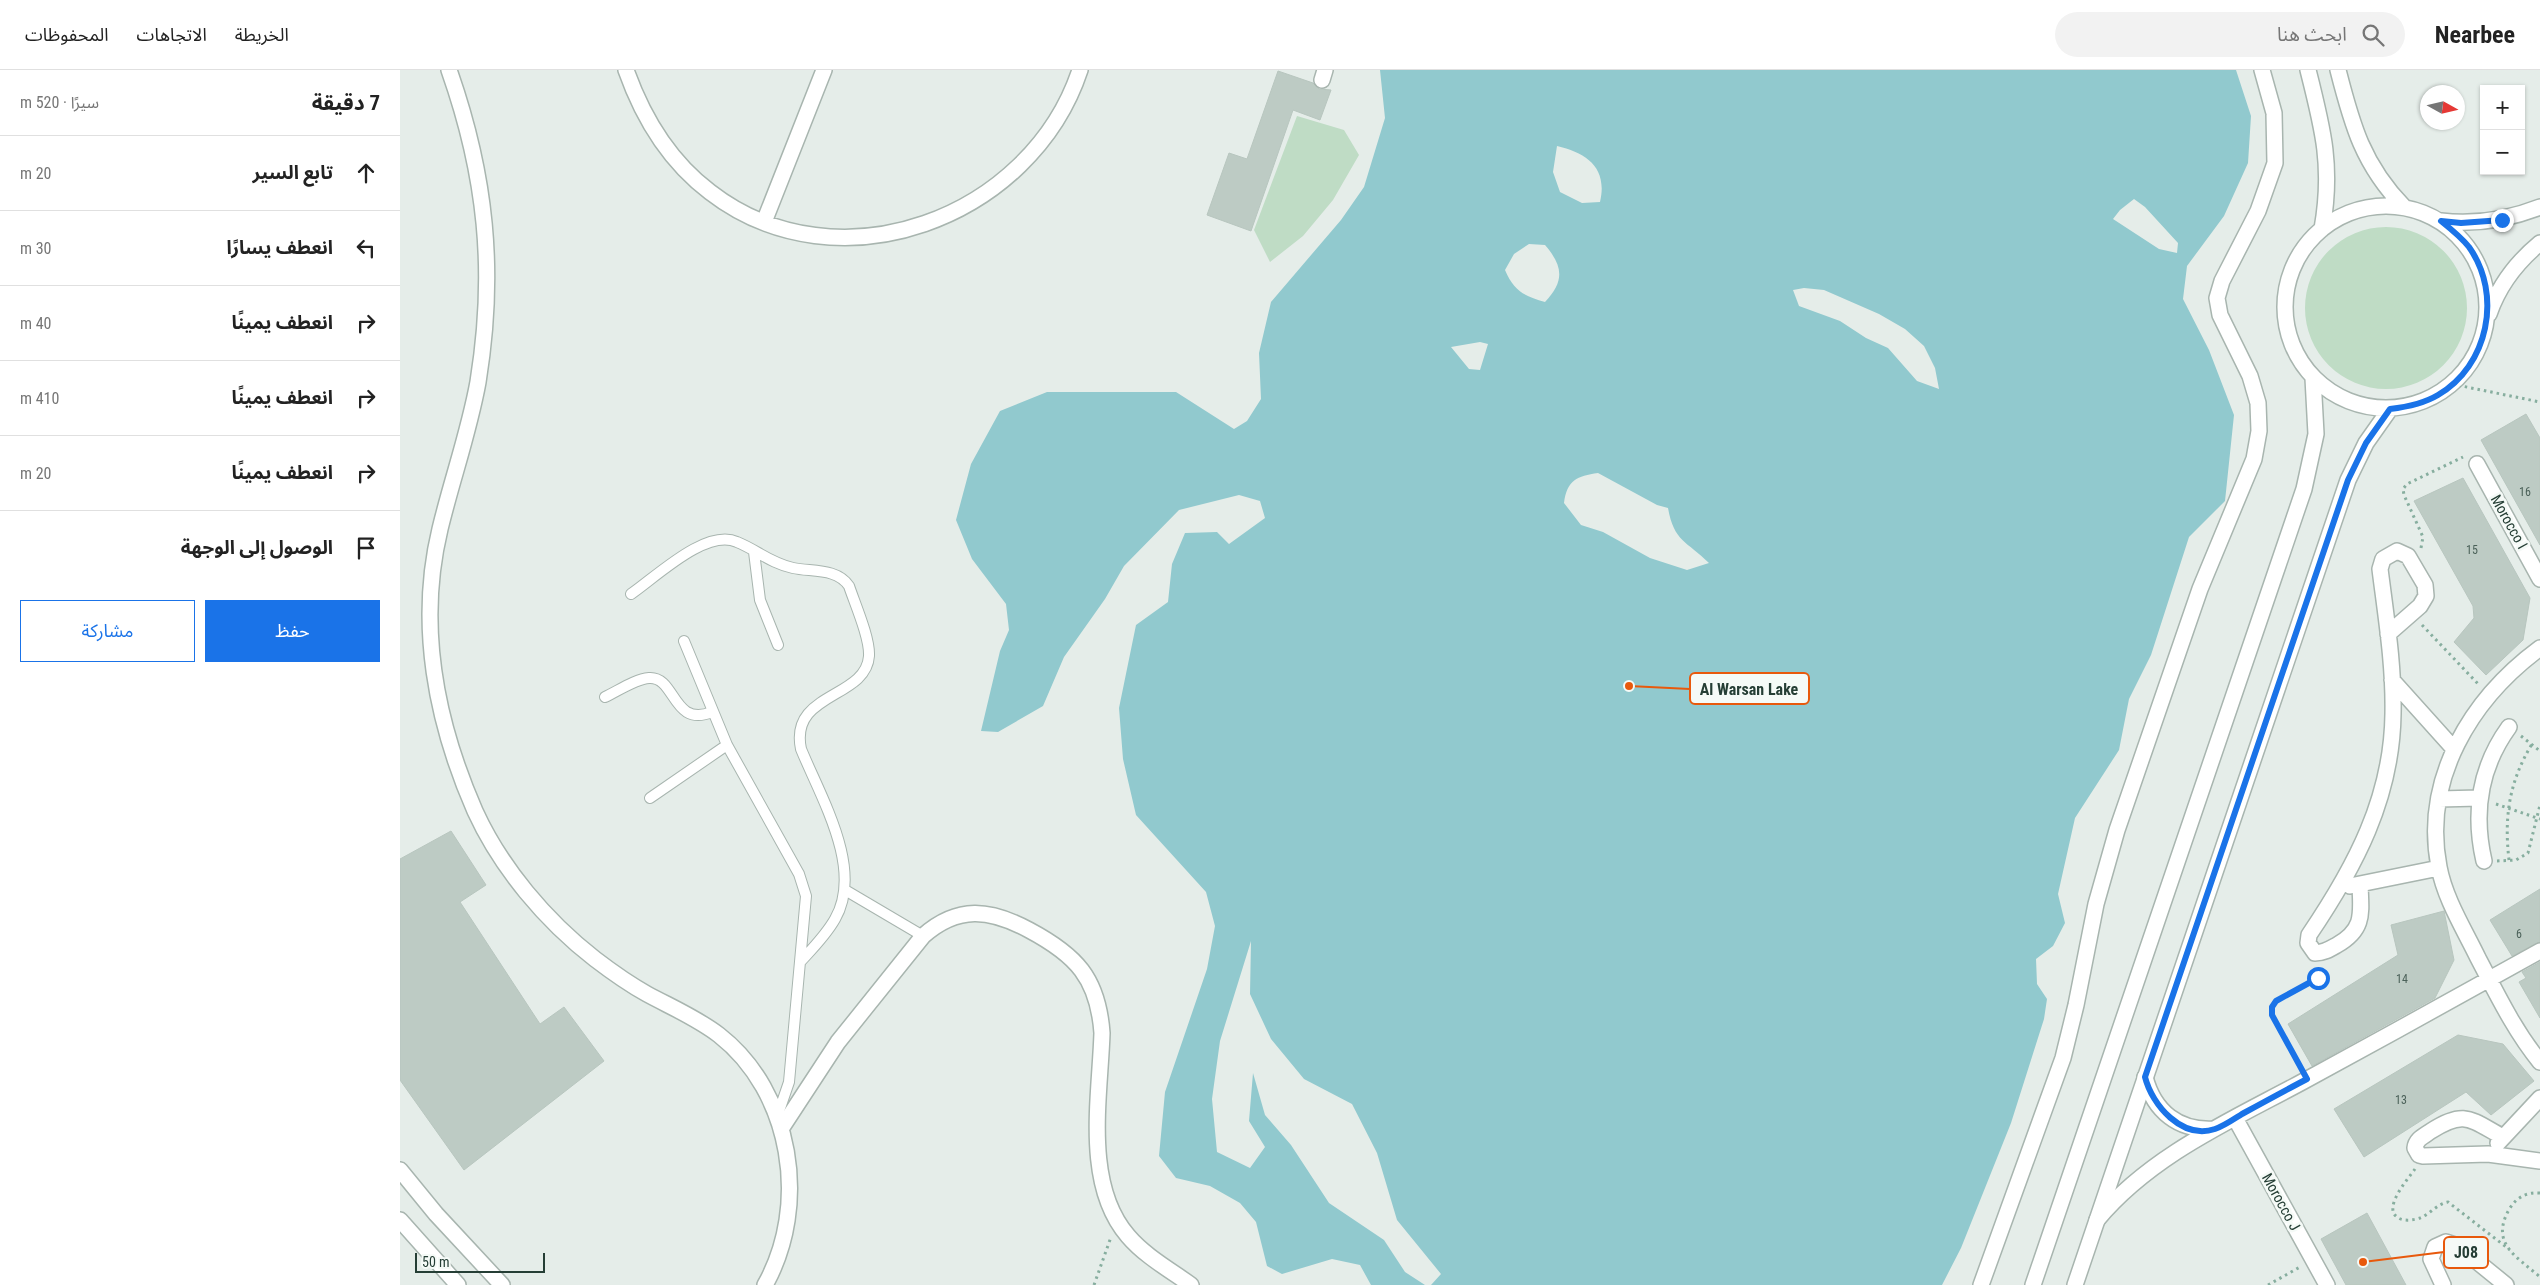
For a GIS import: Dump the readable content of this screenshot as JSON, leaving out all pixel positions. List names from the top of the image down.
{
  "streets": {
    "street": ["Morocco I", "Morocco J"]
  },
  "places": ["Al Warsan Lake", "J08"],
  "house_numbers": [
    "16",
    "15",
    "6",
    "14",
    "13"
  ],
  "scale_bar": "50 m",
  "north": "right",
  "page": {
    "header": "Nearbee",
    "search": "ابحث هنا",
    "nav": ["الخريطة", "الاتجاهات", "المحفوظات"],
    "heading": ["7 دقيقة", "سيرًا · 520 m"],
    "map_buttons": ["+", "−"],
    "list": [
      ["تابع السير", "20 m"],
      ["انعطف يسارًا", "30 m"],
      ["انعطف يمينًا", "40 m"],
      ["انعطف يمينًا", "410 m"],
      ["انعطف يمينًا", "20 m"],
      "الوصول إلى الوجهة"
    ],
    "buttons": ["حفظ", "مشاركة"],
    "scale": "50 m"
  }
}
